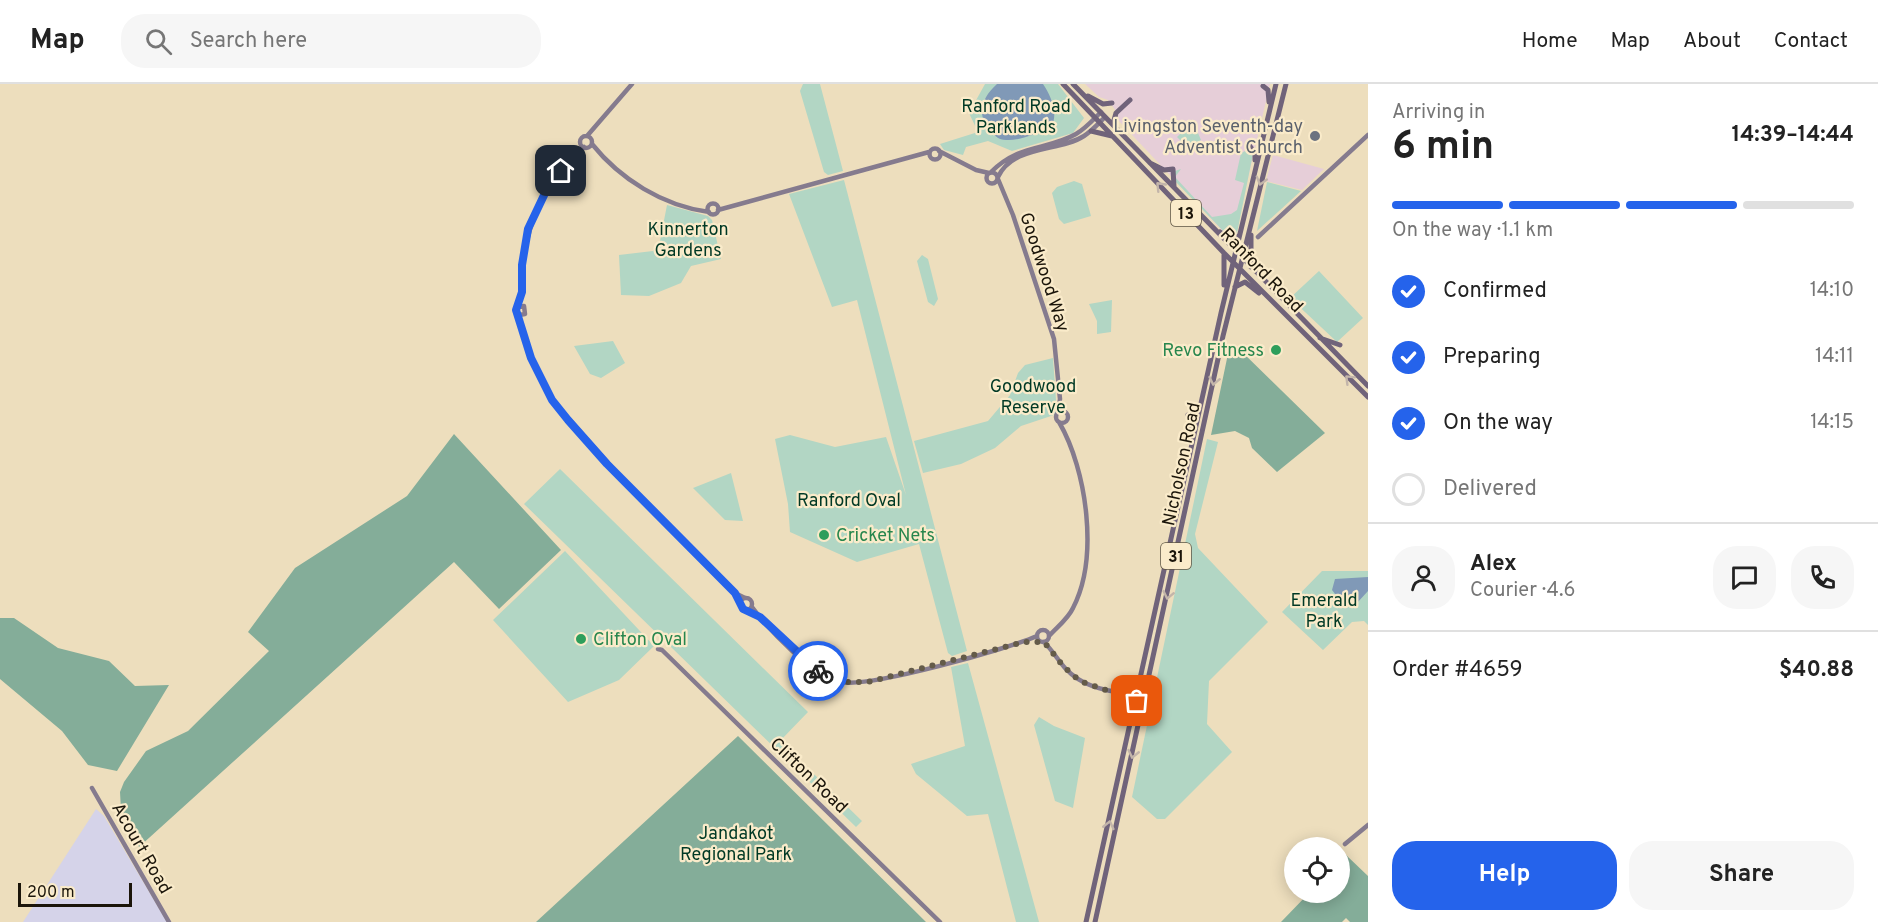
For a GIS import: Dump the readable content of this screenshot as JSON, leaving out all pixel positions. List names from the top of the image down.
{
  "streets": {
    "main road": [
      "13",
      "Ranford Road",
      "Nicholson Road",
      "31"
    ],
    "street": ["Goodwood Way", "Clifton Road", "Acourt Road"]
  },
  "crossings": [
    ["Ranford Road", "Nicholson Road"]
  ],
  "parks": [
    "Ranford Road Parklands",
    "Kinnerton Gardens",
    "Goodwood Reserve",
    "Ranford Oval",
    "Emerald Park",
    "Jandakot Regional Park"
  ],
  "places": [
    "Livingston Seventh-day Adventist Church",
    "Revo Fitness",
    "Cricket Nets",
    "Clifton Oval"
  ],
  "scale_bar": "200 m",
  "page": {
    "header": "Map",
    "search": "Search here",
    "nav": [
      "Home",
      "Map",
      "About",
      "Contact"
    ],
    "heading": ["6 min", "Arriving in", "14:39–14:44"],
    "panel": [
      "Alex",
      "Courier · 4.6",
      "Order #4659",
      "$40.88"
    ],
    "bar": "On the way · 1.1 km",
    "list": [
      ["Confirmed", "14:10"],
      ["Preparing", "14:11"],
      ["On the way", "14:15"],
      "Delivered"
    ],
    "buttons": ["Help", "Share"],
    "scale": "200 m"
  }
}
